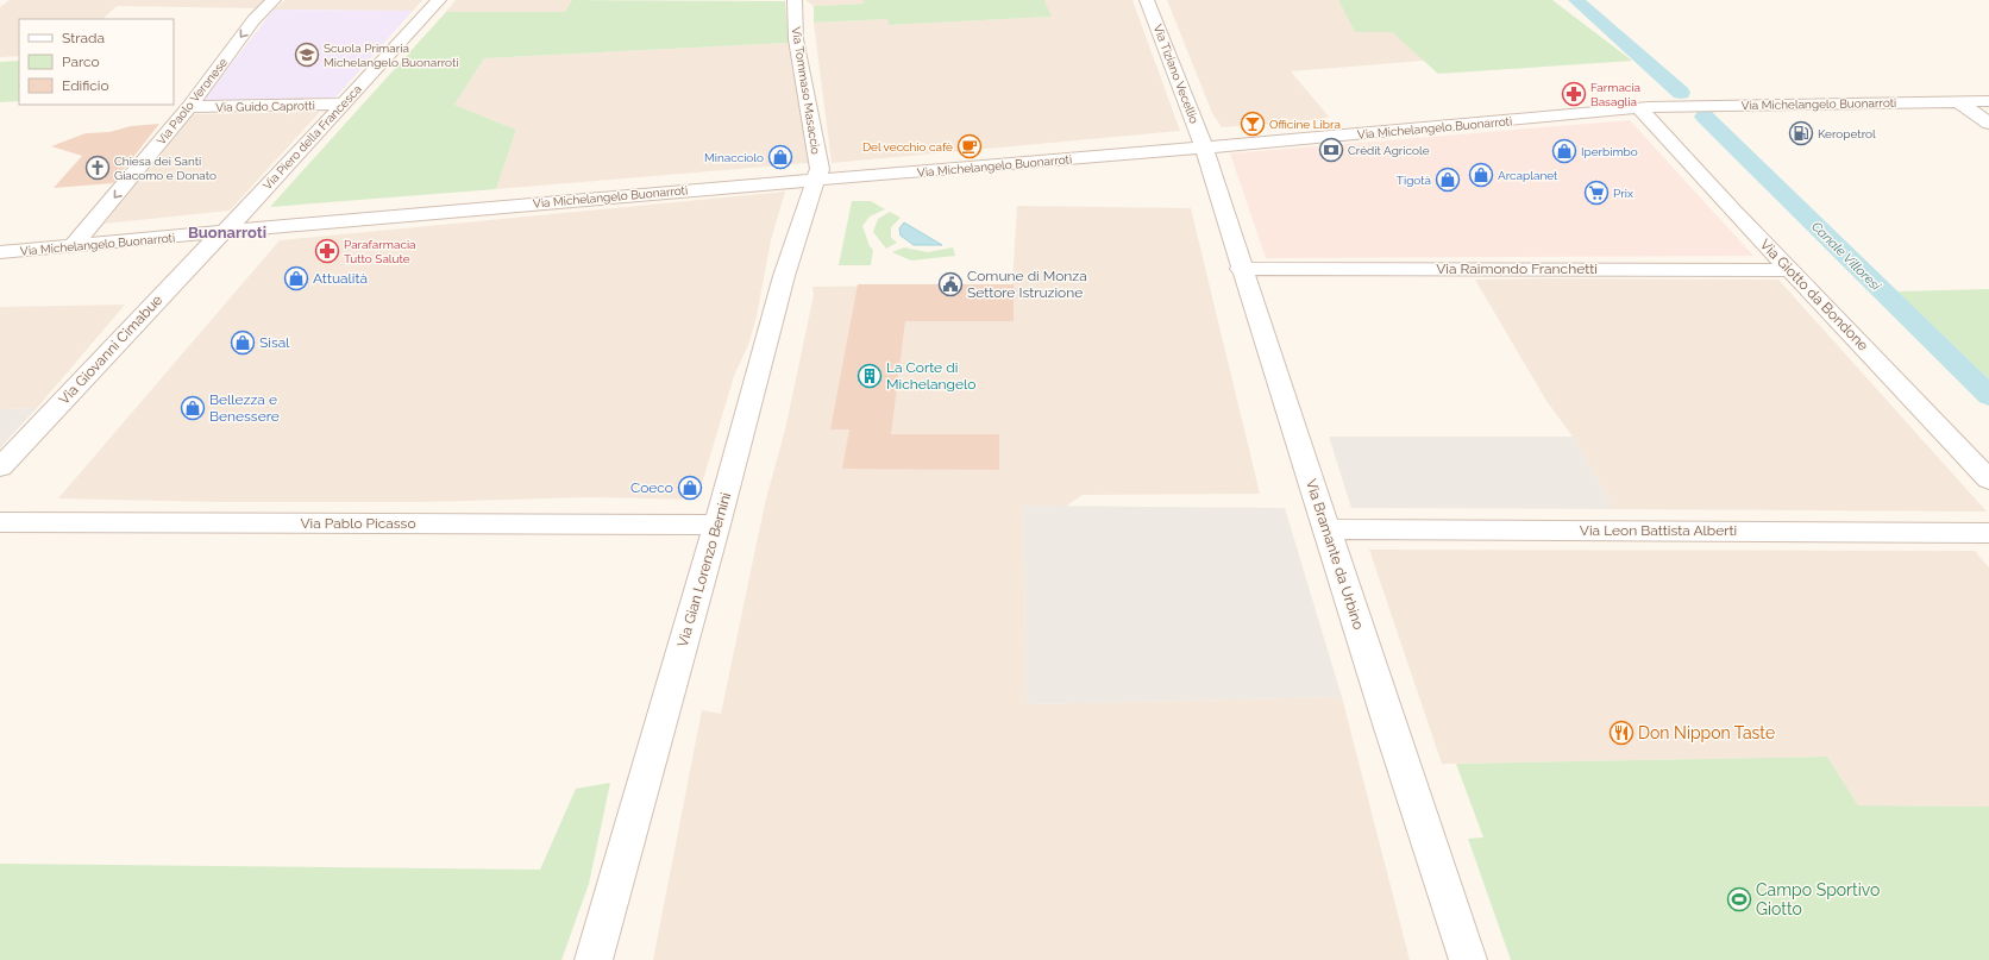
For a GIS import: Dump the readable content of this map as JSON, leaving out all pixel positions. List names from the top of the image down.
{
  "streets": {
    "street": [
      "Via Tiziano Vecellio",
      "Via Tommaso Masaccio",
      "Via Paolo Veronese",
      "Via Michelangelo Buonarroti",
      "Via Guido Caprotti",
      "Via Piero della Francesca",
      "Via Raimondo Franchetti",
      "Via Giotto da Bondone",
      "Via Giovanni Cimabue",
      "Via Pablo Picasso",
      "Via Leon Battista Alberti",
      "Via Bramante da Urbino",
      "Via Gian Lorenzo Bernini"
    ]
  },
  "crossings": [
    ["Via Tiziano Vecellio", "Via Michelangelo Buonarroti"],
    ["Via Tiziano Vecellio", "Via Bramante da Urbino"],
    ["Via Tommaso Masaccio", "Via Michelangelo Buonarroti"],
    ["Via Tommaso Masaccio", "Via Gian Lorenzo Bernini"],
    ["Via Paolo Veronese", "Via Michelangelo Buonarroti"],
    ["Via Paolo Veronese", "Via Guido Caprotti"],
    ["Via Michelangelo Buonarroti", "Via Piero della Francesca"],
    ["Via Michelangelo Buonarroti", "Via Giotto da Bondone"],
    ["Via Michelangelo Buonarroti", "Via Giovanni Cimabue"],
    ["Via Michelangelo Buonarroti", "Via Bramante da Urbino"],
    ["Via Michelangelo Buonarroti", "Via Gian Lorenzo Bernini"],
    ["Via Guido Caprotti", "Via Piero della Francesca"],
    ["Via Piero della Francesca", "Via Giovanni Cimabue"],
    ["Via Raimondo Franchetti", "Via Giotto da Bondone"],
    ["Via Raimondo Franchetti", "Via Bramante da Urbino"],
    ["Via Pablo Picasso", "Via Gian Lorenzo Bernini"],
    ["Via Leon Battista Alberti", "Via Bramante da Urbino"]
  ],
  "one_way": ["Via Paolo Veronese"],
  "districts": ["Buonarroti"],
  "water": ["Canale Villoresi"],
  "places": {
    "school or university": ["Scuola Primaria Michelangelo Buonarroti"],
    "pharmacy": ["Farmacia Basaglia", "Parafarmacia Tutto Salute"],
    "bar": ["Officine Libra"],
    "fuel station": ["Keropetrol"],
    "cafe": ["Del vecchio cafè"],
    "bank": ["Crédit Agricole"],
    "shop": [
      "Iperbimbo",
      "Minacciolo",
      "Arcaplanet",
      "Tigotà",
      "Attualità",
      "Sisal",
      "Bellezza e Benessere",
      "Coeco"
    ],
    "church": ["Chiesa dei Santi Giacomo e Donato"],
    "supermarket": ["Prix"],
    "public building": ["Comune di Monza Settore Istruzione"],
    "building": ["La Corte di Michelangelo"],
    "restaurant": ["Don Nippon Taste"],
    "sports": ["Campo Sportivo Giotto"]
  },
  "legend": ["Strada", "Parco", "Edificio"]
}
